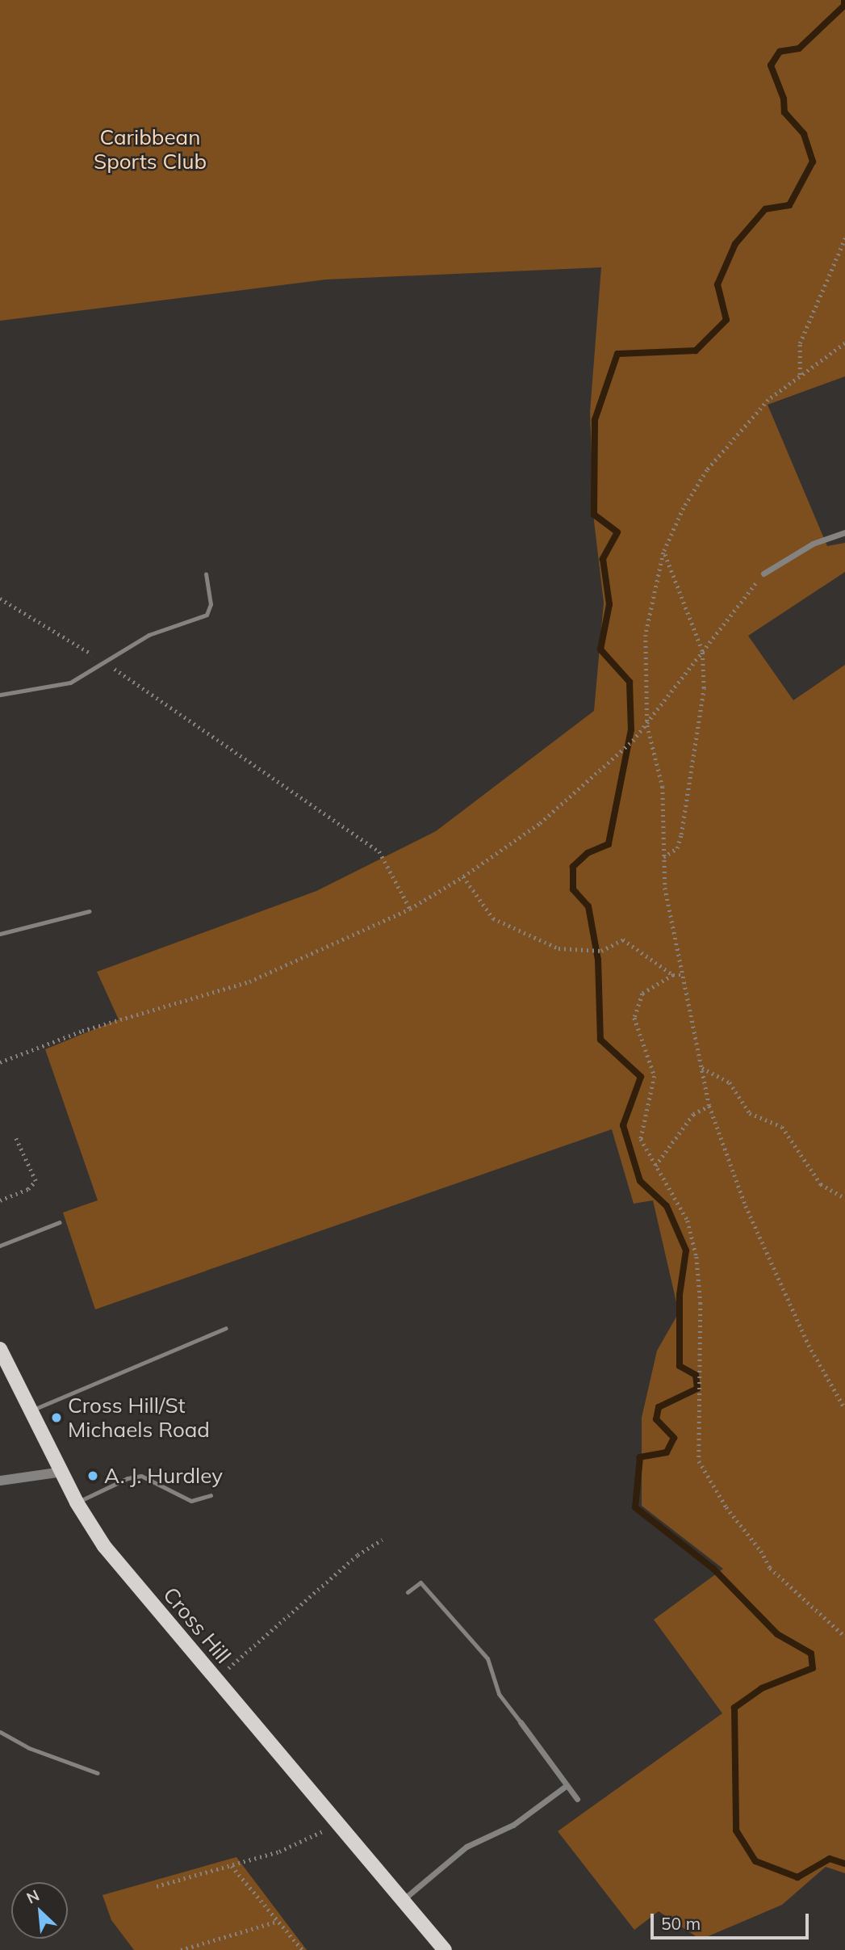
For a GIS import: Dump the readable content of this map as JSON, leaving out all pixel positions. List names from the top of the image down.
{
  "streets": {
    "main road": ["Cross Hill"]
  },
  "parks": ["Caribbean Sports Club"],
  "places": ["Cross Hill/St Michaels Road", "A. J. Hurdley"],
  "scale_bar": "50 m",
  "north": "top left"
}
